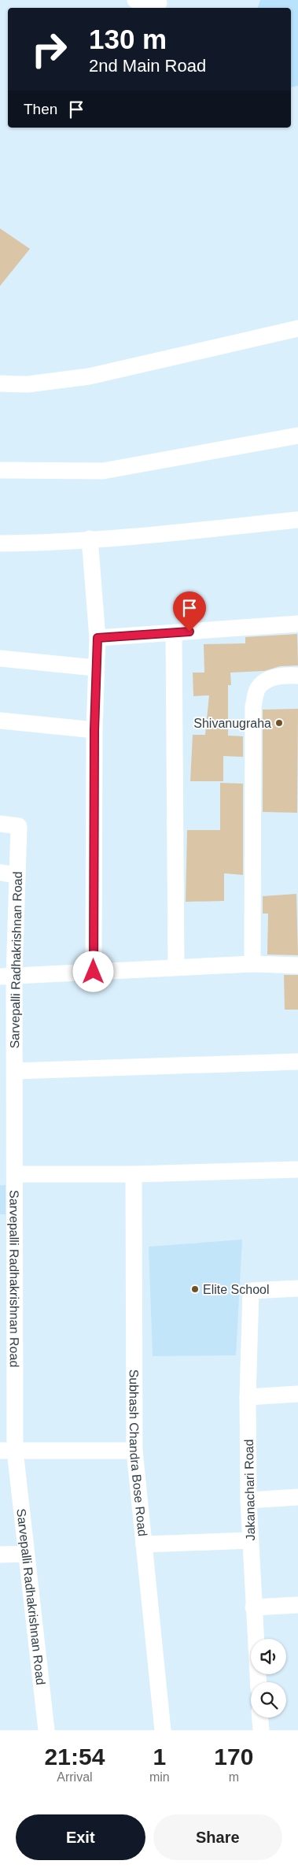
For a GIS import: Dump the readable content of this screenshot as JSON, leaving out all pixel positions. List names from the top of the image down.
{
  "streets": {
    "street": ["Sarvepalli Radhakrishnan Road", "Subhash Chandra Bose Road", "Jakanachari Road"]
  },
  "places": ["Shivanugraha", "Elite School"],
  "page": {
    "turn": ["130 m", "2nd Main Road"],
    "then": "Then",
    "eta": [
      "21:54",
      "Arrival",
      "1",
      "min",
      "170",
      "m"
    ],
    "buttons": ["Exit", "Share"]
  }
}
